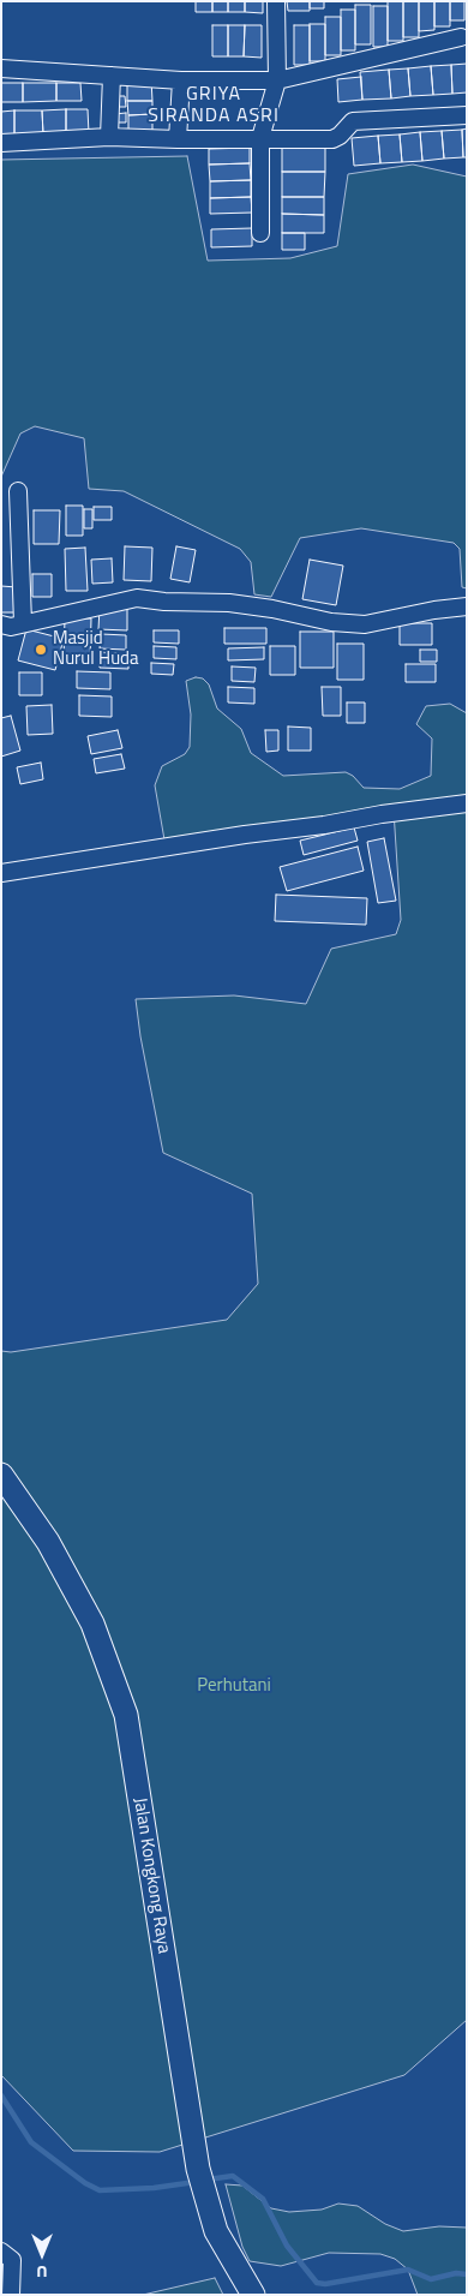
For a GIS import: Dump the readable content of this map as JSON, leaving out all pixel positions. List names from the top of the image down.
{
  "streets": {
    "street": ["Jalan Kongkong Raya"]
  },
  "districts": ["GRIYA SIRANDA ASRI"],
  "parks": ["Perhutani"],
  "places": ["Masjid Nurul Huda"],
  "north": "bottom"
}
